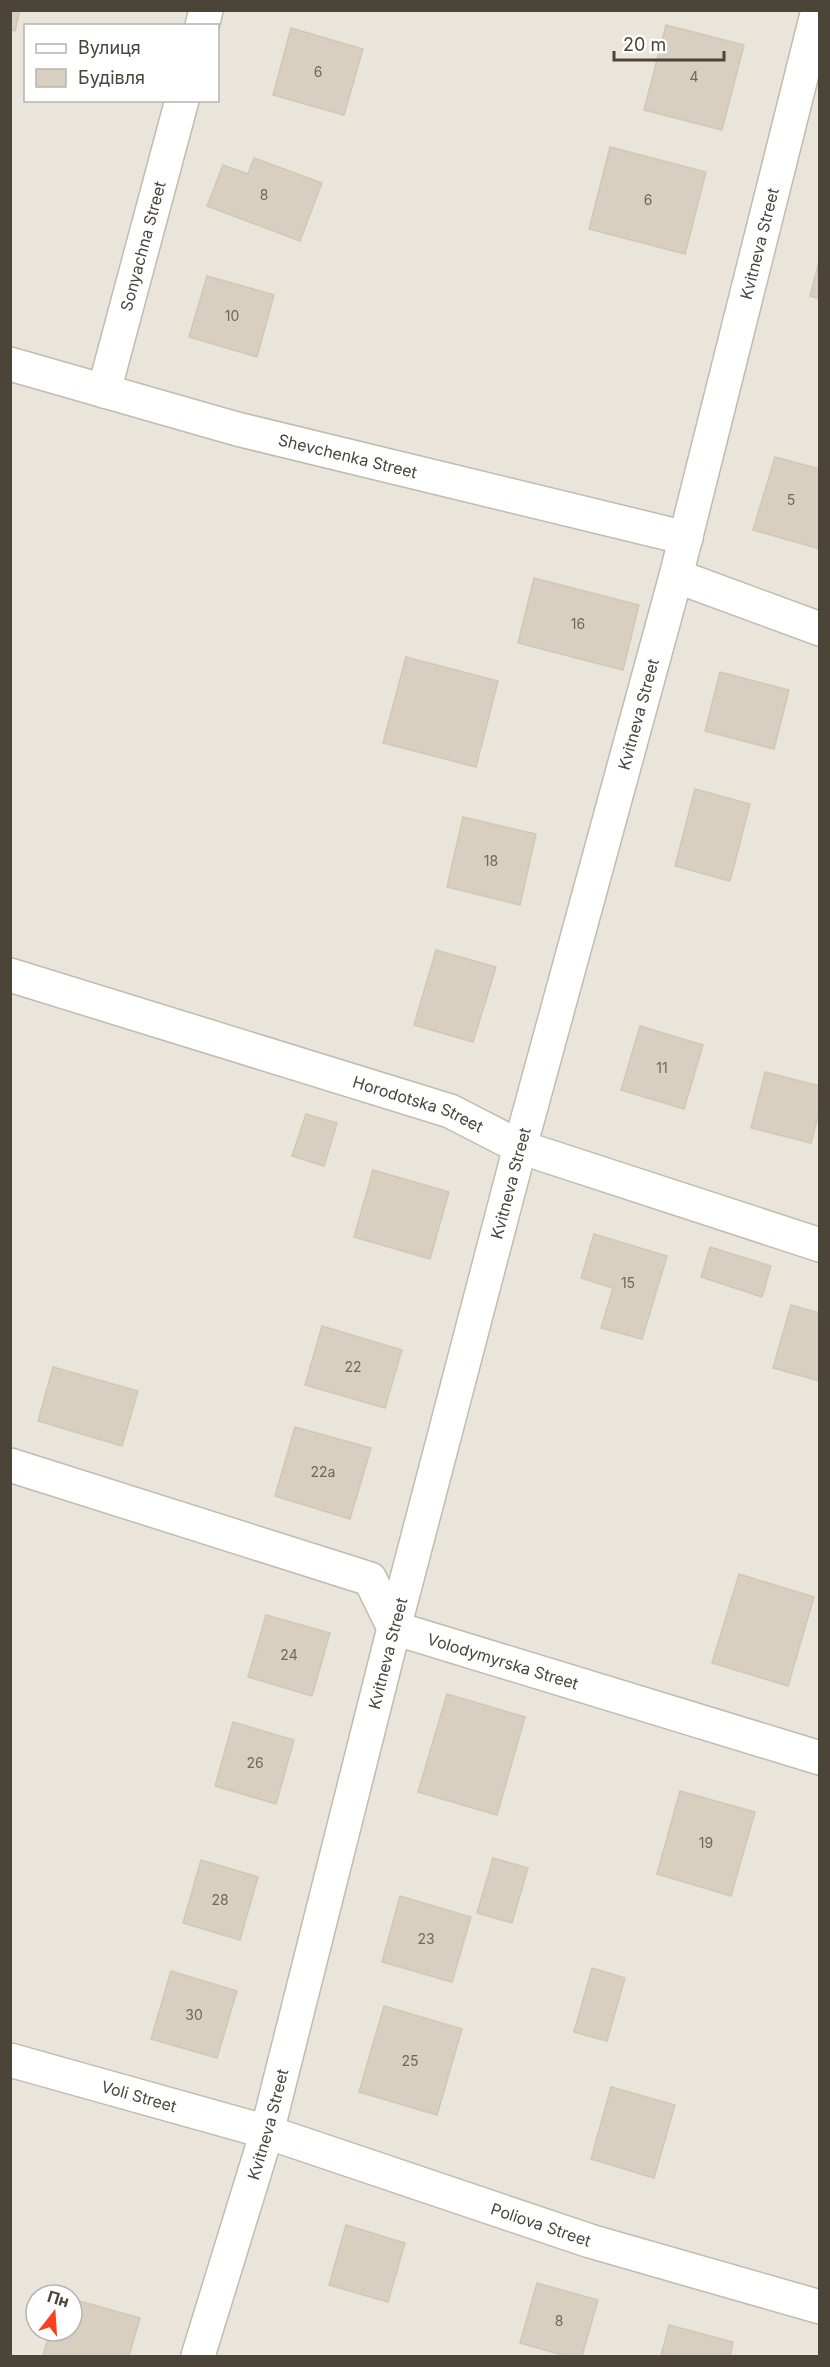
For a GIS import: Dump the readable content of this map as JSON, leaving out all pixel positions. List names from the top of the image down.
{
  "streets": {
    "street": [
      "Kvitneva Street",
      "Sonyachna Street",
      "Shevchenka Street",
      "Horodotska Street",
      "Volodymyrska Street",
      "Voli Street",
      "Poliova Street"
    ]
  },
  "crossings": [
    ["Kvitneva Street", "Shevchenka Street"],
    ["Kvitneva Street", "Horodotska Street"],
    ["Kvitneva Street", "Volodymyrska Street"],
    ["Kvitneva Street", "Voli Street"],
    ["Kvitneva Street", "Poliova Street"],
    ["Sonyachna Street", "Shevchenka Street"],
    ["Voli Street", "Poliova Street"]
  ],
  "house_numbers": [
    "6",
    "4",
    "8",
    "6",
    "10",
    "5",
    "16",
    "18",
    "11",
    "15",
    "22",
    "22а",
    "24",
    "26",
    "19",
    "28",
    "23",
    "30",
    "25",
    "8"
  ],
  "legend": ["Вулиця", "Будівля"],
  "scale_bar": "20 m",
  "north": "top"
}
